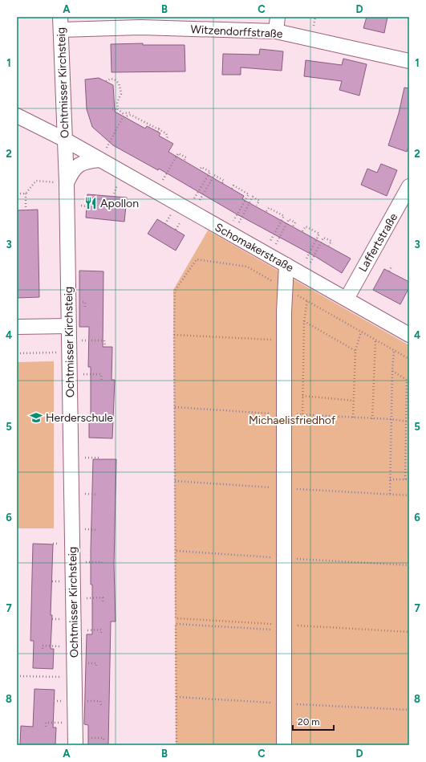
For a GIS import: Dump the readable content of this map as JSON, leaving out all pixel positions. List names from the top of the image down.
{
  "streets": {
    "street": [
      "Witzendorffstraße",
      "Ochtmisser Kirchsteig",
      "Laffertstraße",
      "Schomakerstraße"
    ]
  },
  "crossings": [
    ["Witzendorffstraße", "Ochtmisser Kirchsteig"],
    ["Ochtmisser Kirchsteig", "Schomakerstraße"],
    ["Laffertstraße", "Schomakerstraße"]
  ],
  "parks": ["Michaelisfriedhof"],
  "places": {
    "restaurant": ["Apollon"],
    "school or university": ["Herderschule"]
  },
  "scale_bar": "20 m",
  "grid": {
    "columns": [
      "A",
      "B",
      "C",
      "D"
    ],
    "rows": [
      "1",
      "2",
      "3",
      "4",
      "5",
      "6",
      "7",
      "8"
    ]
  }
}
